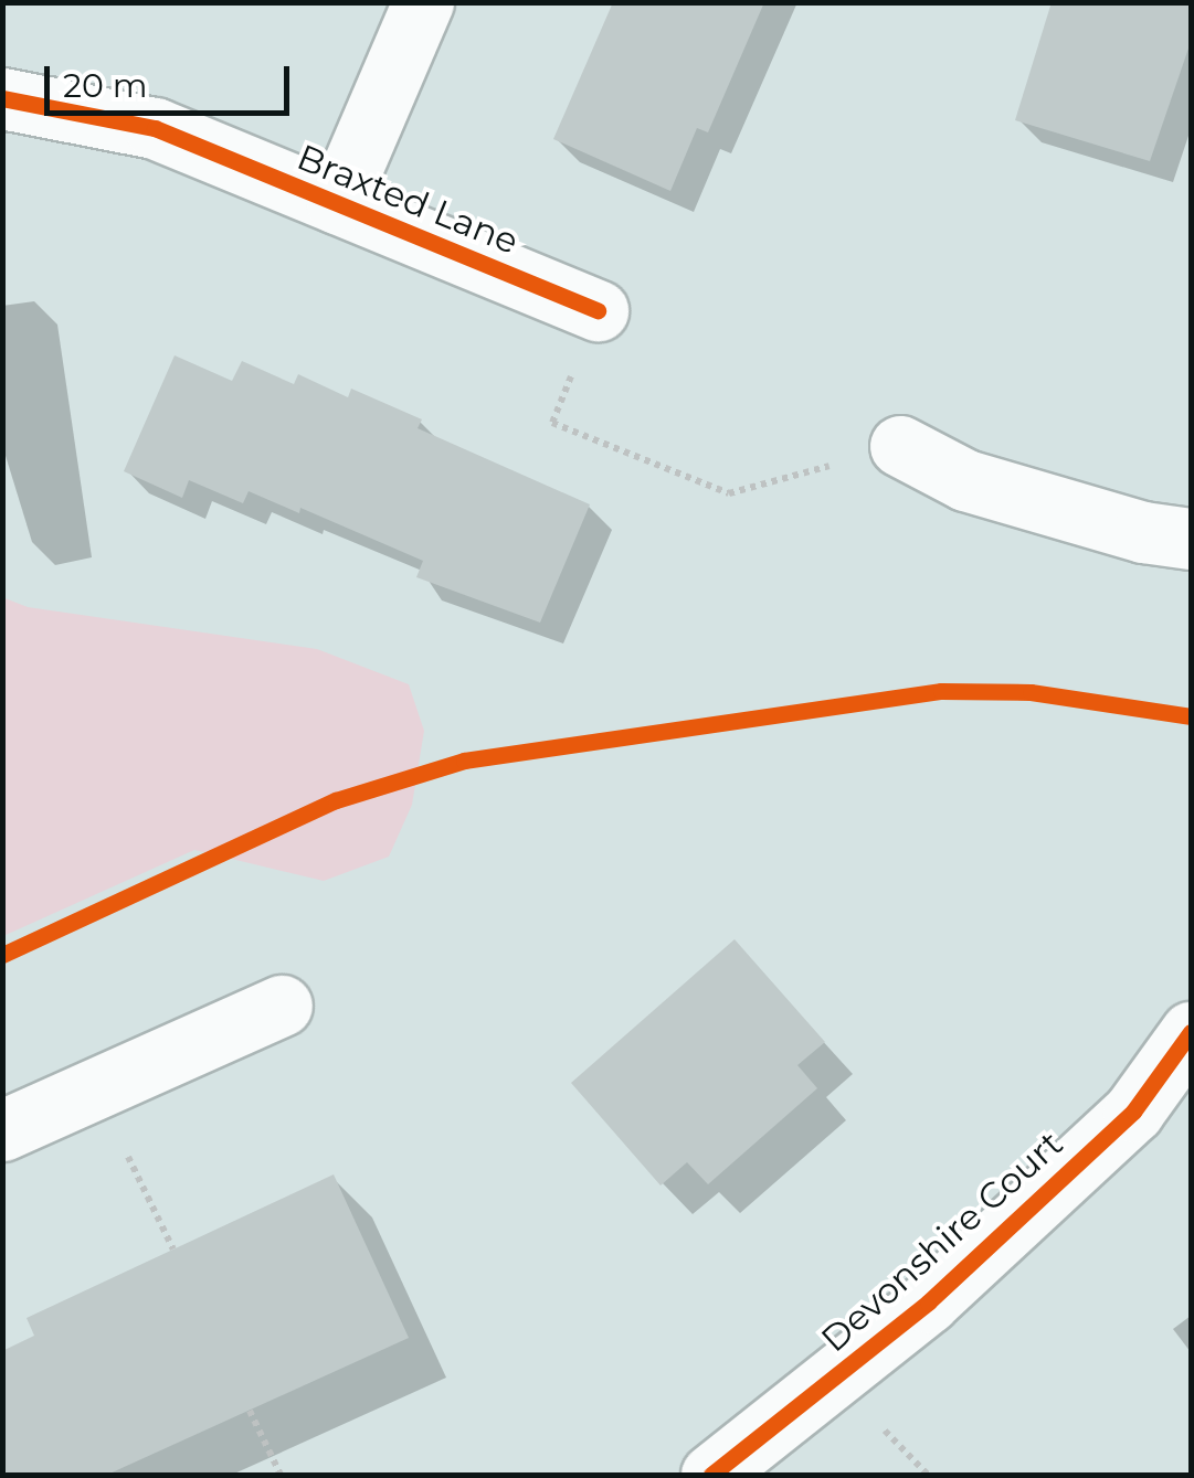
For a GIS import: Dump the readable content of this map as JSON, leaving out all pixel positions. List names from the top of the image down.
{
  "streets": {
    "street": ["Braxted Lane", "Devonshire Court"]
  },
  "scale_bar": "20 m"
}
